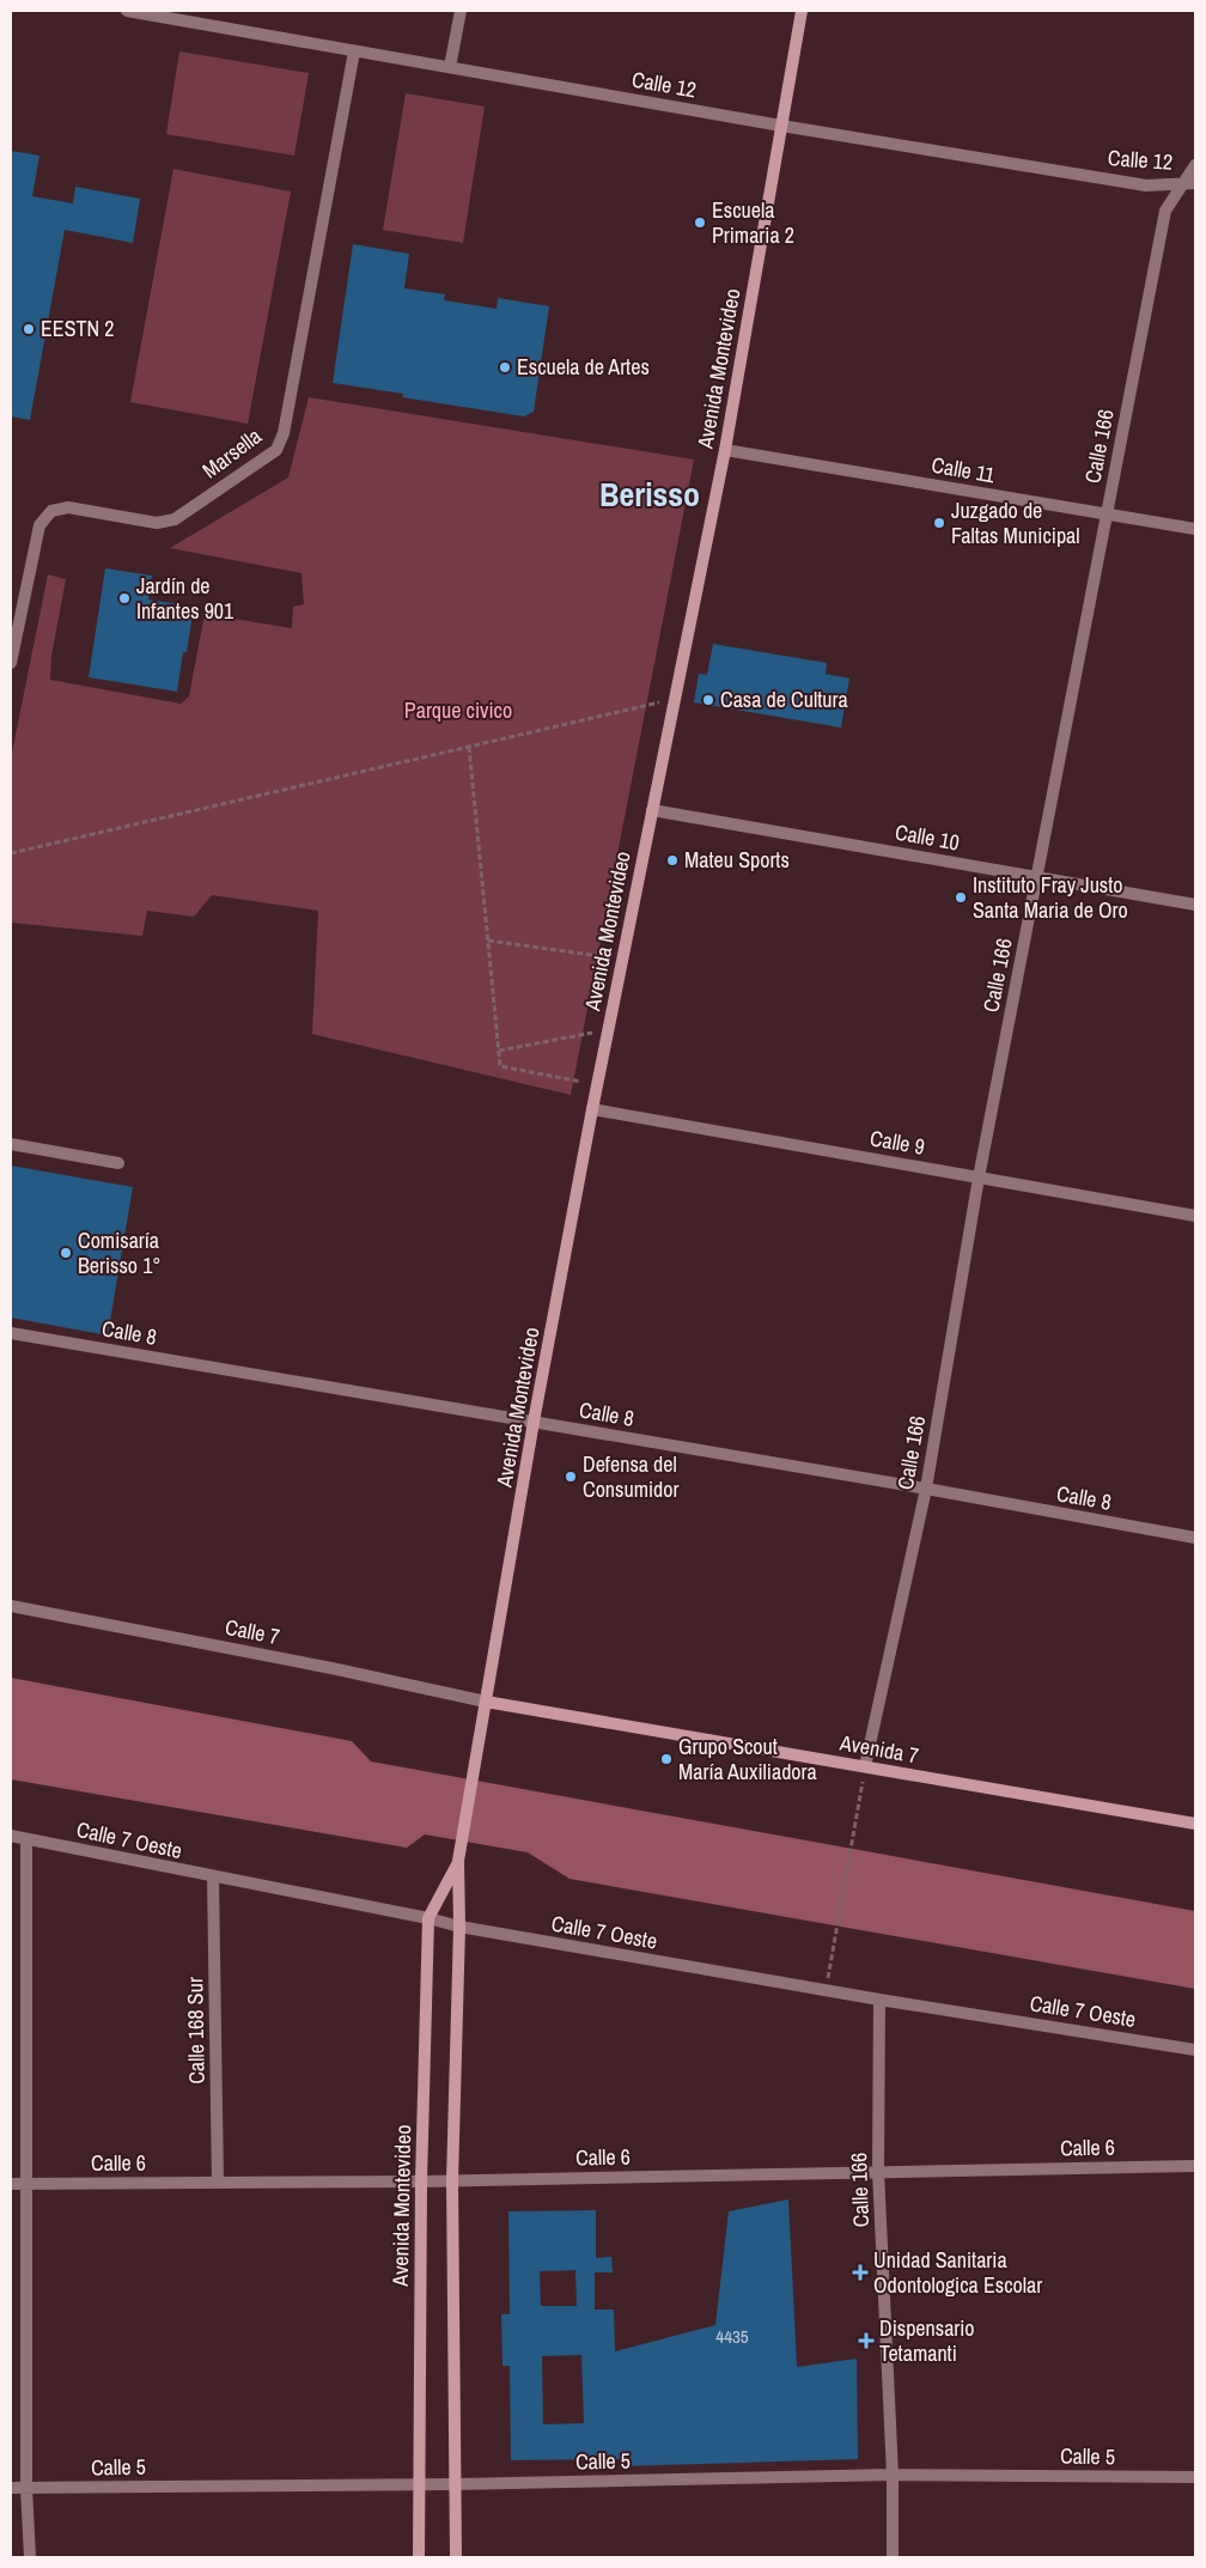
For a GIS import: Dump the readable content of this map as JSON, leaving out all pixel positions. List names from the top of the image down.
{
  "streets": {
    "main road": ["Avenida Montevideo", "Avenida 7"],
    "street": [
      "Calle 12",
      "Calle 166",
      "Marsella",
      "Calle 11",
      "Calle 10",
      "Calle 9",
      "Calle 8",
      "Calle 7",
      "Calle 7 Oeste",
      "Calle 168 Sur",
      "Calle 6",
      "Calle 5"
    ]
  },
  "crossings": [
    ["Calle 12", "Avenida Montevideo"],
    ["Calle 12", "Calle 166"],
    ["Calle 12", "Marsella"],
    ["Avenida Montevideo", "Calle 11"],
    ["Avenida Montevideo", "Calle 10"],
    ["Avenida Montevideo", "Calle 9"],
    ["Avenida Montevideo", "Calle 8"],
    ["Avenida Montevideo", "Calle 7"],
    ["Avenida Montevideo", "Avenida 7"],
    ["Avenida Montevideo", "Calle 7 Oeste"],
    ["Avenida Montevideo", "Calle 6"],
    ["Avenida Montevideo", "Calle 5"],
    ["Calle 166", "Calle 11"],
    ["Calle 166", "Calle 10"],
    ["Calle 166", "Calle 9"],
    ["Calle 166", "Calle 8"],
    ["Calle 166", "Avenida 7"],
    ["Calle 166", "Calle 7 Oeste"],
    ["Calle 166", "Calle 6"],
    ["Calle 166", "Calle 5"],
    ["Calle 7", "Avenida 7"],
    ["Calle 7 Oeste", "Calle 168 Sur"],
    ["Calle 168 Sur", "Calle 6"]
  ],
  "districts": ["Berisso"],
  "parks": ["Parque civico"],
  "places": {
    "other": [
      "Escuela Primaria 2",
      "EESTN 2",
      "Escuela de Artes",
      "Juzgado de Faltas Municipal",
      "Jardín de Infantes 901",
      "Casa de Cultura",
      "Mateu Sports",
      "Instituto Fray Justo Santa Maria de Oro",
      "Comisaría Berisso 1°",
      "Defensa del Consumidor",
      "Grupo Scout María Auxiliadora"
    ],
    "health": ["Unidad Sanitaria Odontologica Escolar", "Dispensario Tetamanti"]
  },
  "house_numbers": ["4435"]
}
